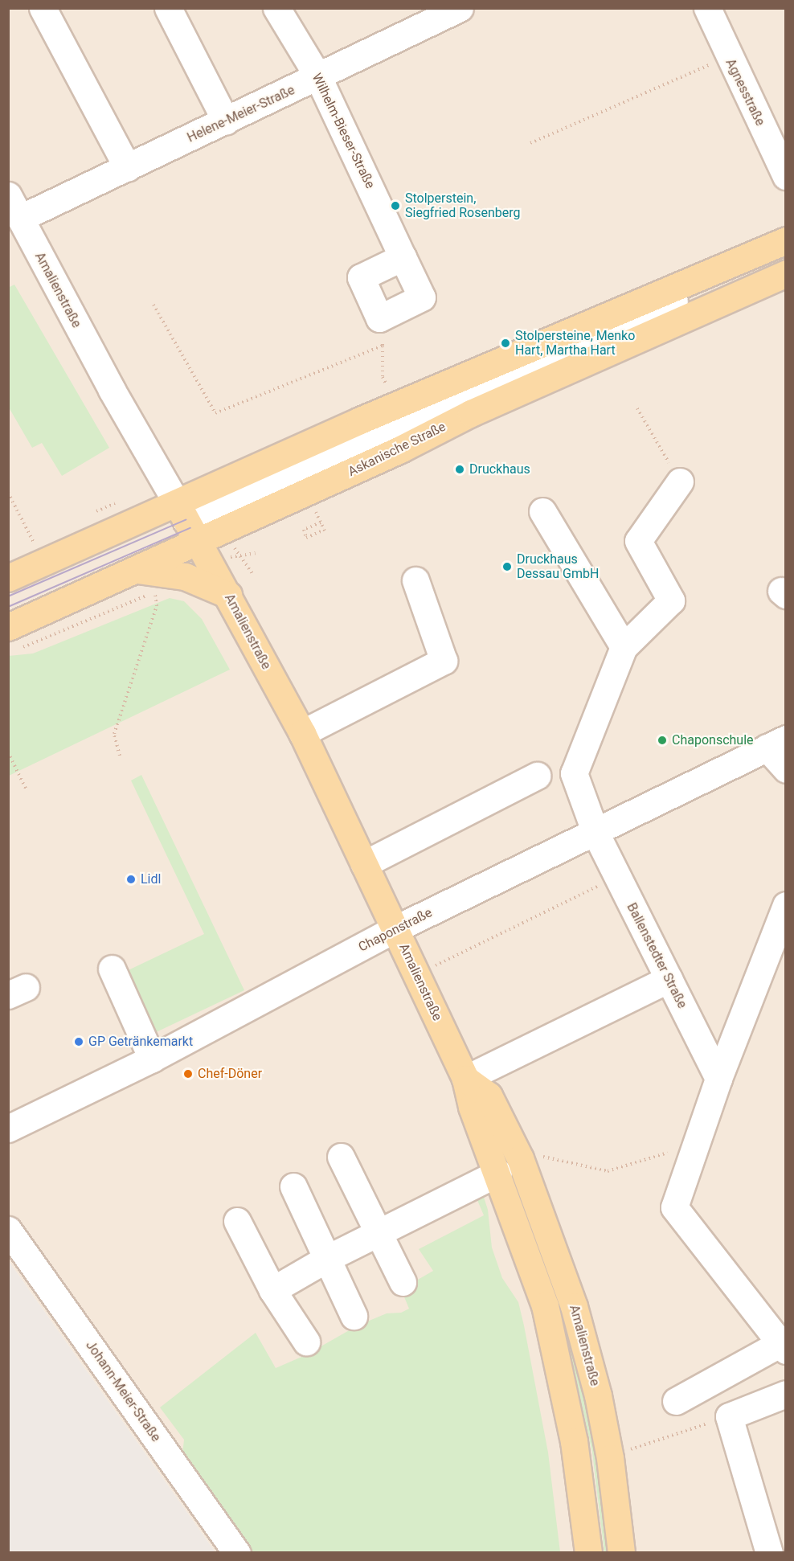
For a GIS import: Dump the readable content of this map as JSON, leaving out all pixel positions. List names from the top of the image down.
{
  "streets": {
    "main road": ["Amalienstraße", "Askanische Straße"],
    "street": [
      "Agnesstraße",
      "Helene-Meier-Straße",
      "Wilhelm-Bieser-Straße",
      "Chaponstraße",
      "Ballenstedter Straße",
      "Johann-Meier-Straße"
    ]
  },
  "crossings": [
    ["Helene-Meier-Straße", "Wilhelm-Bieser-Straße"],
    ["Helene-Meier-Straße", "Amalienstraße"],
    ["Amalienstraße", "Askanische Straße"],
    ["Amalienstraße", "Chaponstraße"],
    ["Chaponstraße", "Ballenstedter Straße"]
  ],
  "places": [
    "Stolperstein, Siegfried Rosenberg",
    "Stolpersteine, Menko Hart, Martha Hart",
    "Druckhaus",
    "Druckhaus Dessau GmbH",
    "Chaponschule",
    "Lidl",
    "GP Getränkemarkt",
    "Chef-Döner"
  ]
}
